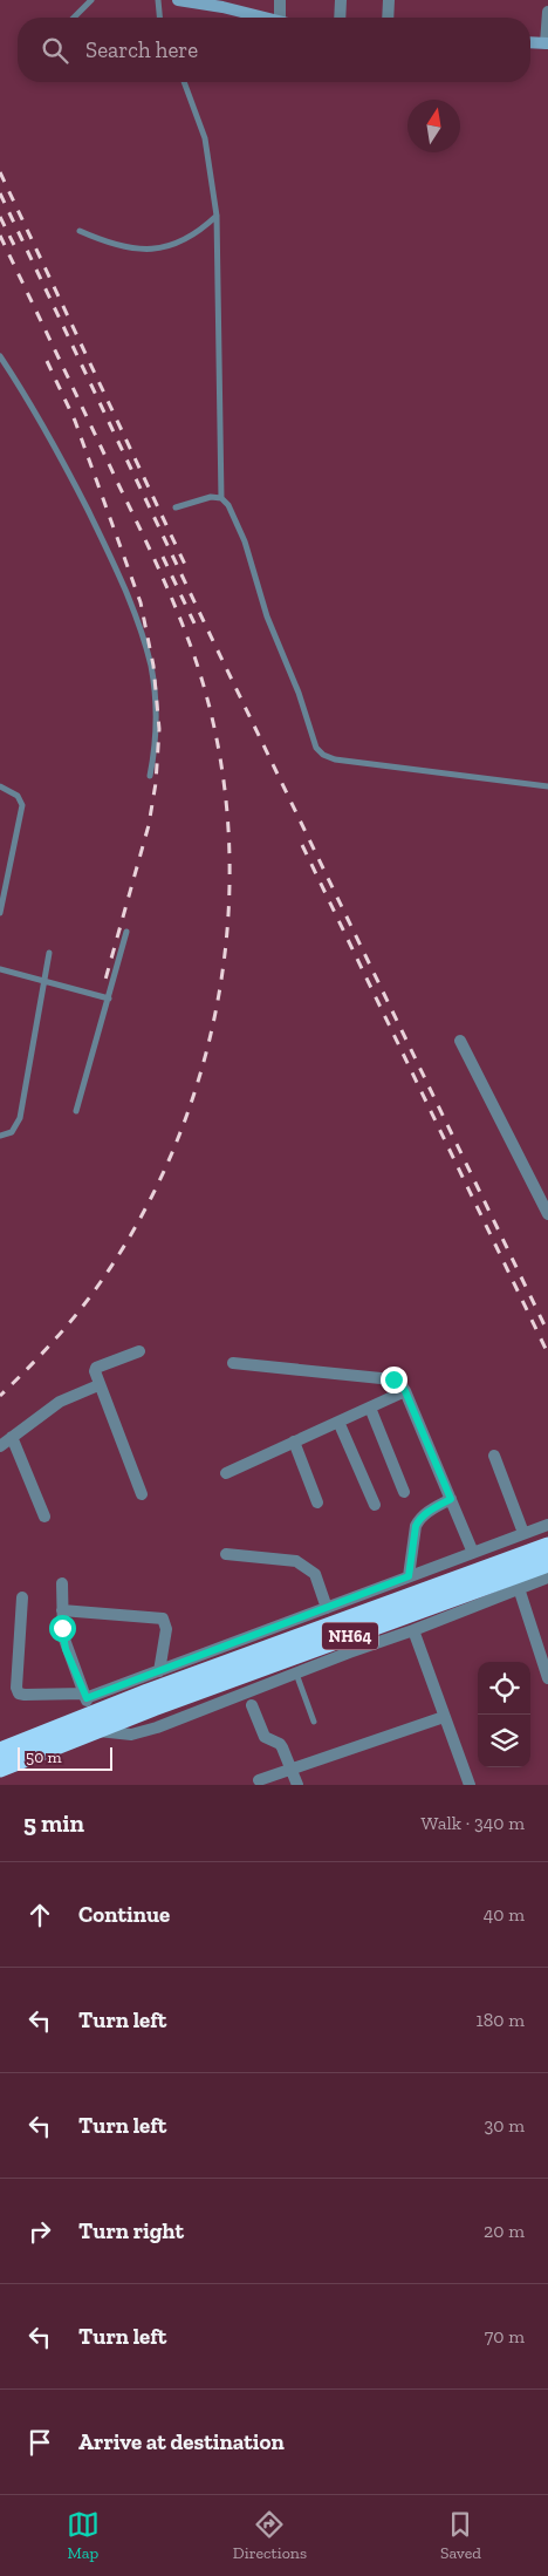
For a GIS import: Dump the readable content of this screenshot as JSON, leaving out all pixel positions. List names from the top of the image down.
{
  "streets": {
    "highway": ["NH64"]
  },
  "scale_bar": "50 m",
  "north": "top",
  "page": {
    "search": "Search here",
    "scale": "50 m",
    "heading": ["5 min", "Walk · 340 m"],
    "list": [
      ["Continue", "40 m"],
      ["Turn left", "180 m"],
      ["Turn left", "30 m"],
      ["Turn right", "20 m"],
      ["Turn left", "70 m"],
      "Arrive at destination"
    ],
    "nav": ["Map", "Directions", "Saved"]
  }
}
